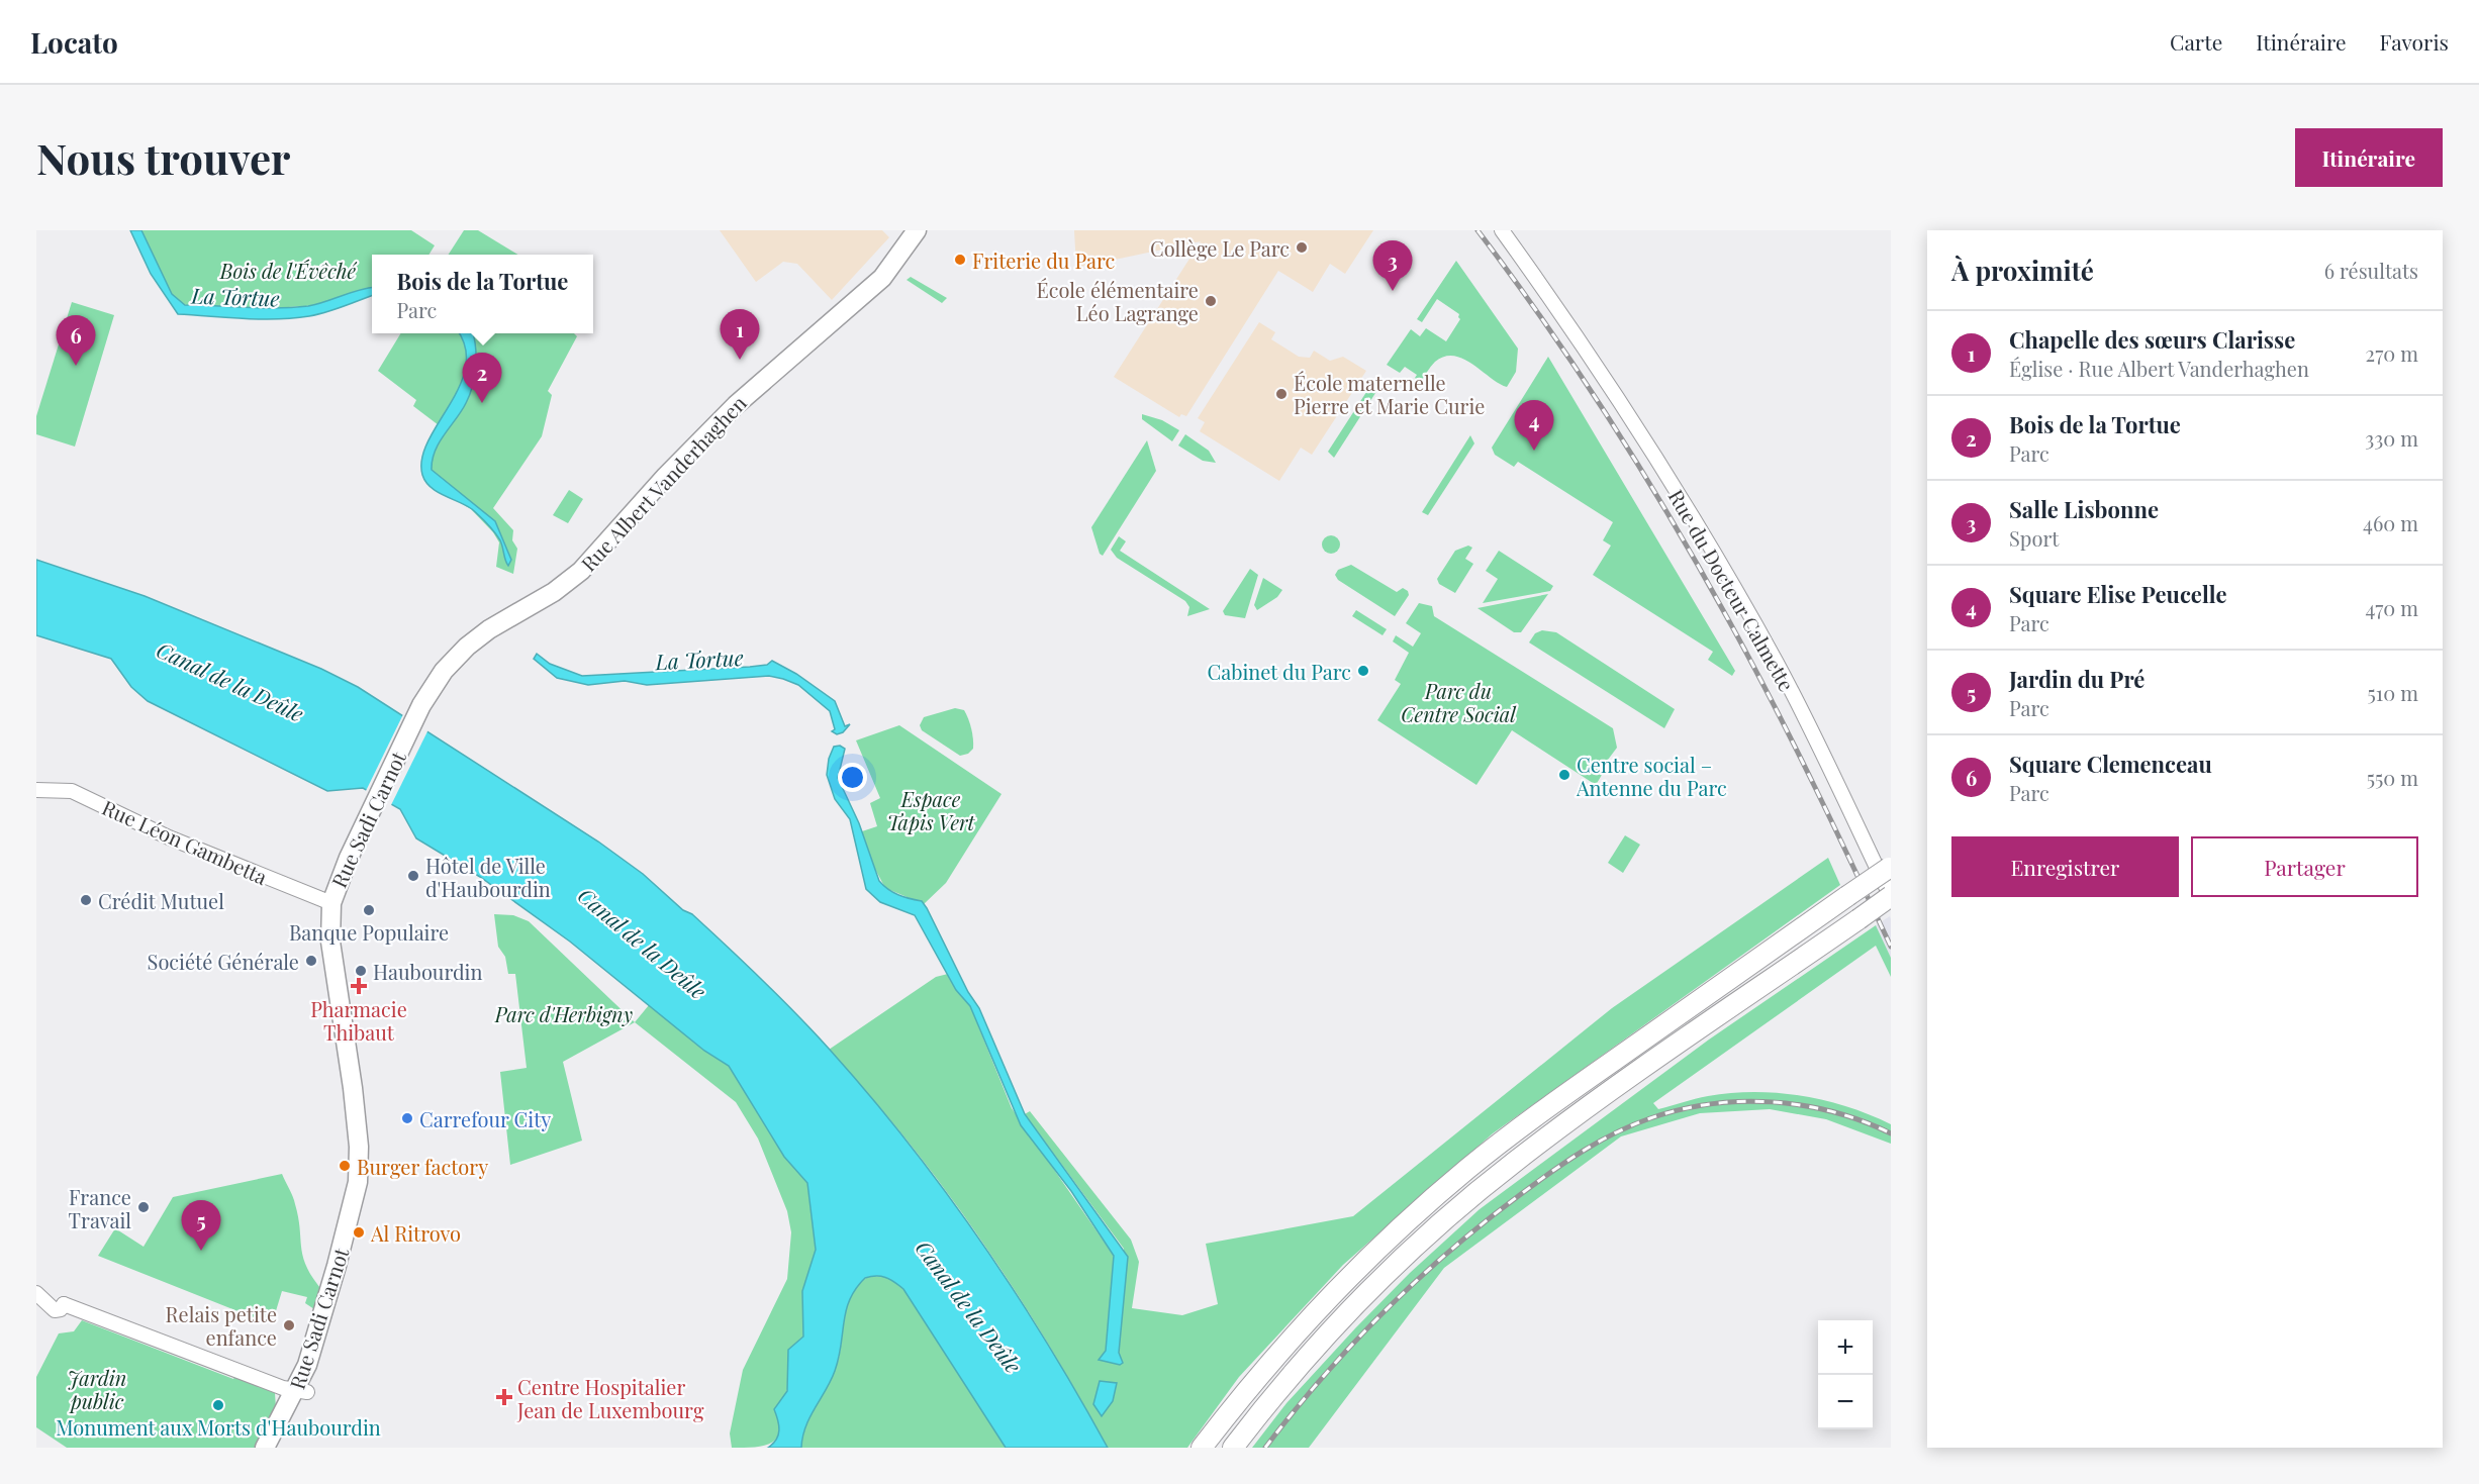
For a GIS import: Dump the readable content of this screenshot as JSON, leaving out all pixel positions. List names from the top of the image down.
{
  "streets": {
    "main road": ["Rue Albert Vanderhaghen", "Rue Sadi Carnot"],
    "street": ["Rue du Docteur Calmette", "Rue Léon Gambetta"]
  },
  "crossings": [
    ["Rue Albert Vanderhaghen", "Rue Sadi Carnot"],
    ["Rue Sadi Carnot", "Rue Léon Gambetta"]
  ],
  "water": ["La Tortue", "Canal de la Deûle"],
  "parks": [
    "Bois de l'Évêché",
    "Parc du Centre Social",
    "Espace Tapis Vert",
    "Parc d'Herbigny",
    "Jardin public"
  ],
  "places": {
    "other": [
      "Collège Le Parc",
      "Friterie du Parc",
      "École élémentaire Léo Lagrange",
      "École maternelle Pierre et Marie Curie",
      "Cabinet du Parc",
      "Centre social – Antenne du Parc",
      "Hôtel de Ville d'Haubourdin",
      "Crédit Mutuel",
      "Banque Populaire",
      "Société Générale",
      "Haubourdin",
      "Carrefour City",
      "Burger factory",
      "France Travail",
      "Al Ritrovo",
      "Relais petite enfance",
      "Monument aux Morts d'Haubourdin"
    ],
    "health": ["Pharmacie Thibaut", "Centre Hospitalier Jean de Luxembourg"]
  },
  "page": {
    "header": "Locato",
    "nav": ["Carte", "Itinéraire", "Favoris"],
    "buttons": [
      "Itinéraire",
      ["Enregistrer", "Partager"]
    ],
    "title": "Nous trouver",
    "heading": ["À proximité", "6 résultats"],
    "pins": [
      "3",
      "1",
      "6",
      "2",
      "4",
      "5"
    ],
    "popup": ["Bois de la Tortue", "Parc"],
    "list": [
      {
        "mark": "1",
        "name": "Chapelle des sœurs Clarisse",
        "note": "Église · Rue Albert Vanderhaghen",
        "value": "270 m"
      },
      {
        "mark": "2",
        "name": "Bois de la Tortue",
        "note": "Parc",
        "value": "330 m"
      },
      {
        "mark": "3",
        "name": "Salle Lisbonne",
        "note": "Sport",
        "value": "460 m"
      },
      {
        "mark": "4",
        "name": "Square Elise Peucelle",
        "note": "Parc",
        "value": "470 m"
      },
      {
        "mark": "5",
        "name": "Jardin du Pré",
        "note": "Parc",
        "value": "510 m"
      },
      {
        "mark": "6",
        "name": "Square Clemenceau",
        "note": "Parc",
        "value": "550 m"
      }
    ],
    "map_buttons": ["+", "−"]
  }
}
